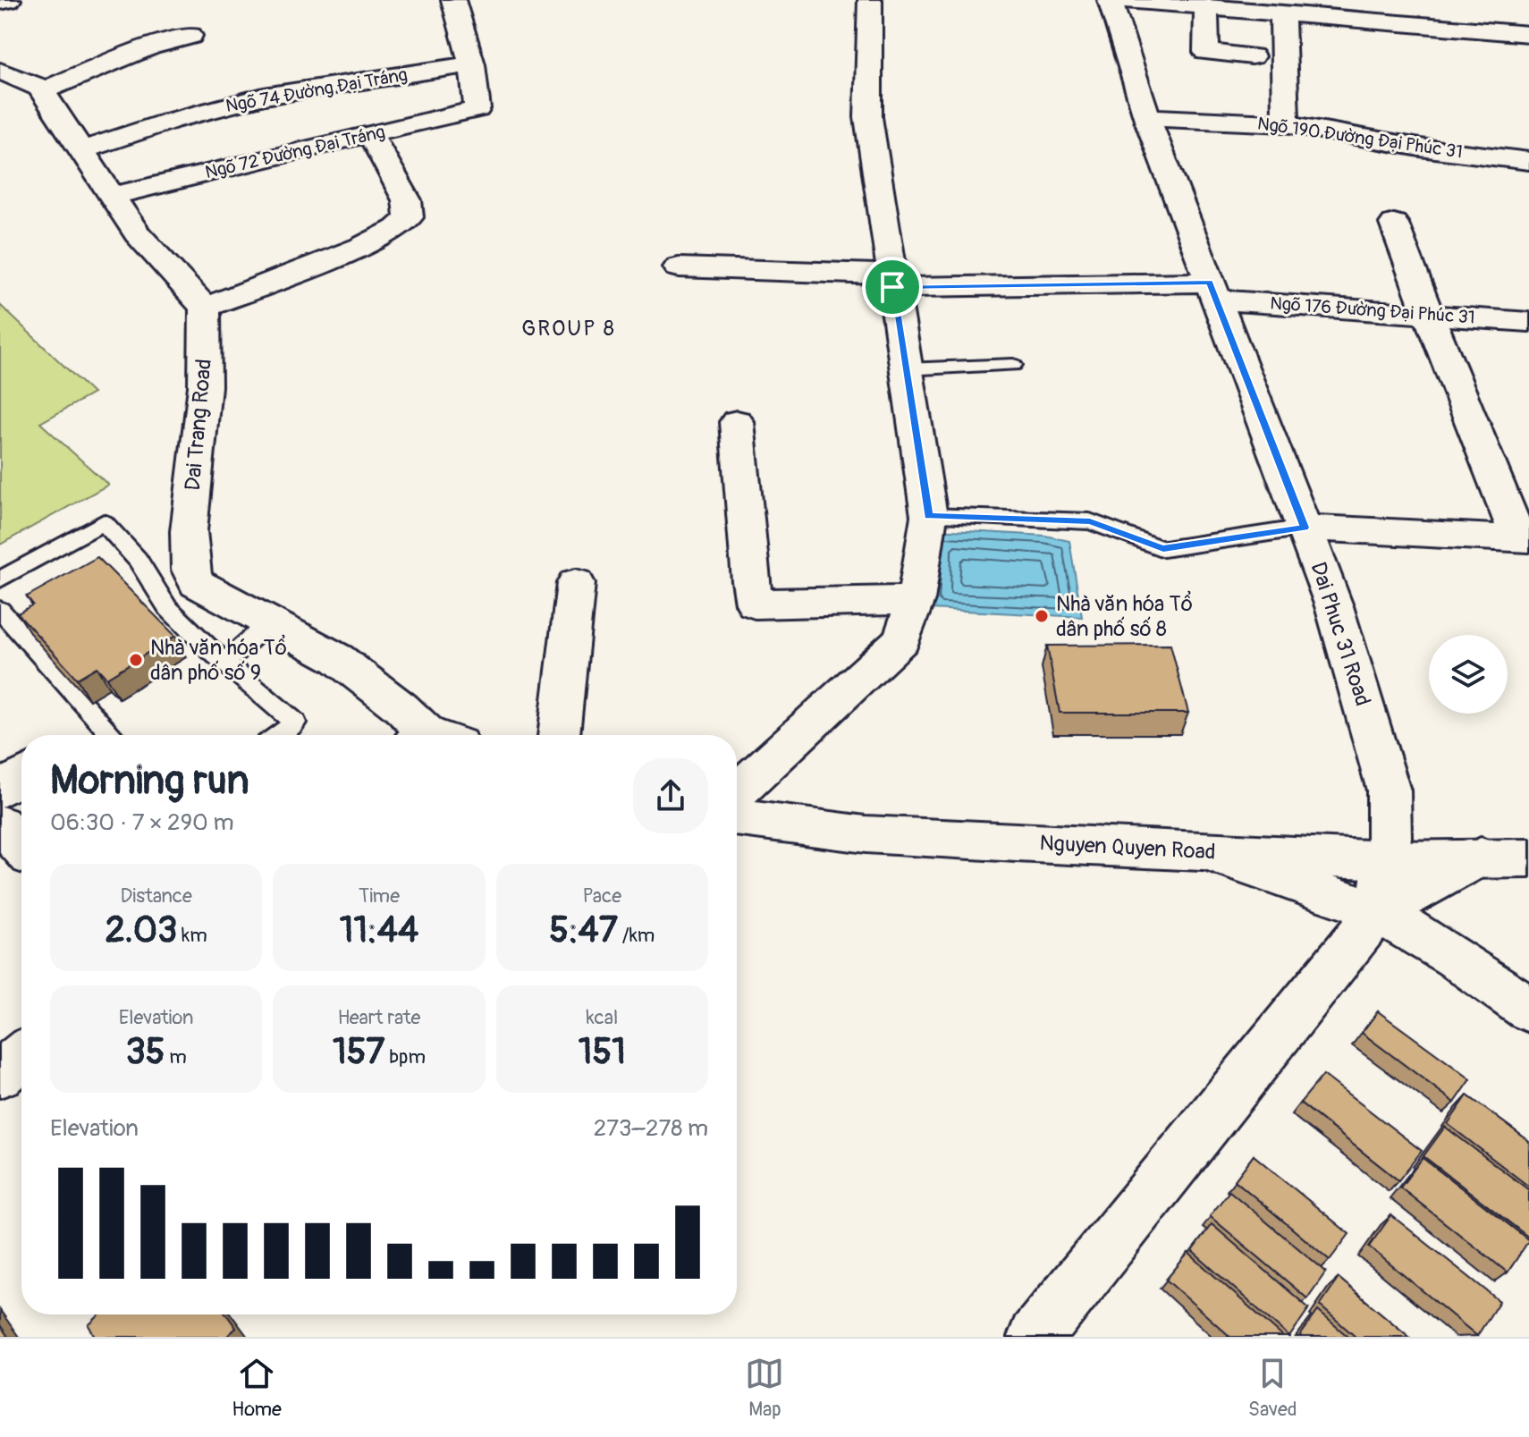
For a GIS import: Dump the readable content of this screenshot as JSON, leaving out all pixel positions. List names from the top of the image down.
{
  "streets": {
    "street": [
      "Ngõ 74 Đường Đại Tráng",
      "Ngõ 190 Đường Đại Phúc 31",
      "Ngõ 72 Đường Đại Tráng",
      "Ngõ 176 Đường Đại Phúc 31",
      "Dai Trang Road",
      "Dai Phuc 31 Road",
      "Nguyen Quyen Road"
    ]
  },
  "crossings": [
    ["Ngõ 74 Đường Đại Tráng", "Ngõ 72 Đường Đại Tráng"],
    ["Ngõ 190 Đường Đại Phúc 31", "Dai Phuc 31 Road"],
    ["Ngõ 176 Đường Đại Phúc 31", "Dai Phuc 31 Road"],
    ["Dai Phuc 31 Road", "Nguyen Quyen Road"]
  ],
  "districts": ["GROUP 8"],
  "places": ["Nhà văn hóa Tổ dân phố số 8", "Nhà văn hóa Tổ dân phố số 9"],
  "page": {
    "heading": ["Morning run", "06:30 · 7 × 290 m"],
    "stats": [
      ["Distance", "2.03 km"],
      ["Time", "11:44"],
      ["Pace", "5:47 /km"],
      ["Elevation", "35 m"],
      ["Heart rate", "157 bpm"],
      ["kcal", "151"]
    ],
    "chart": ["Elevation", "273–278 m"],
    "tabs": ["Home", "Map", "Saved"]
  }
}
